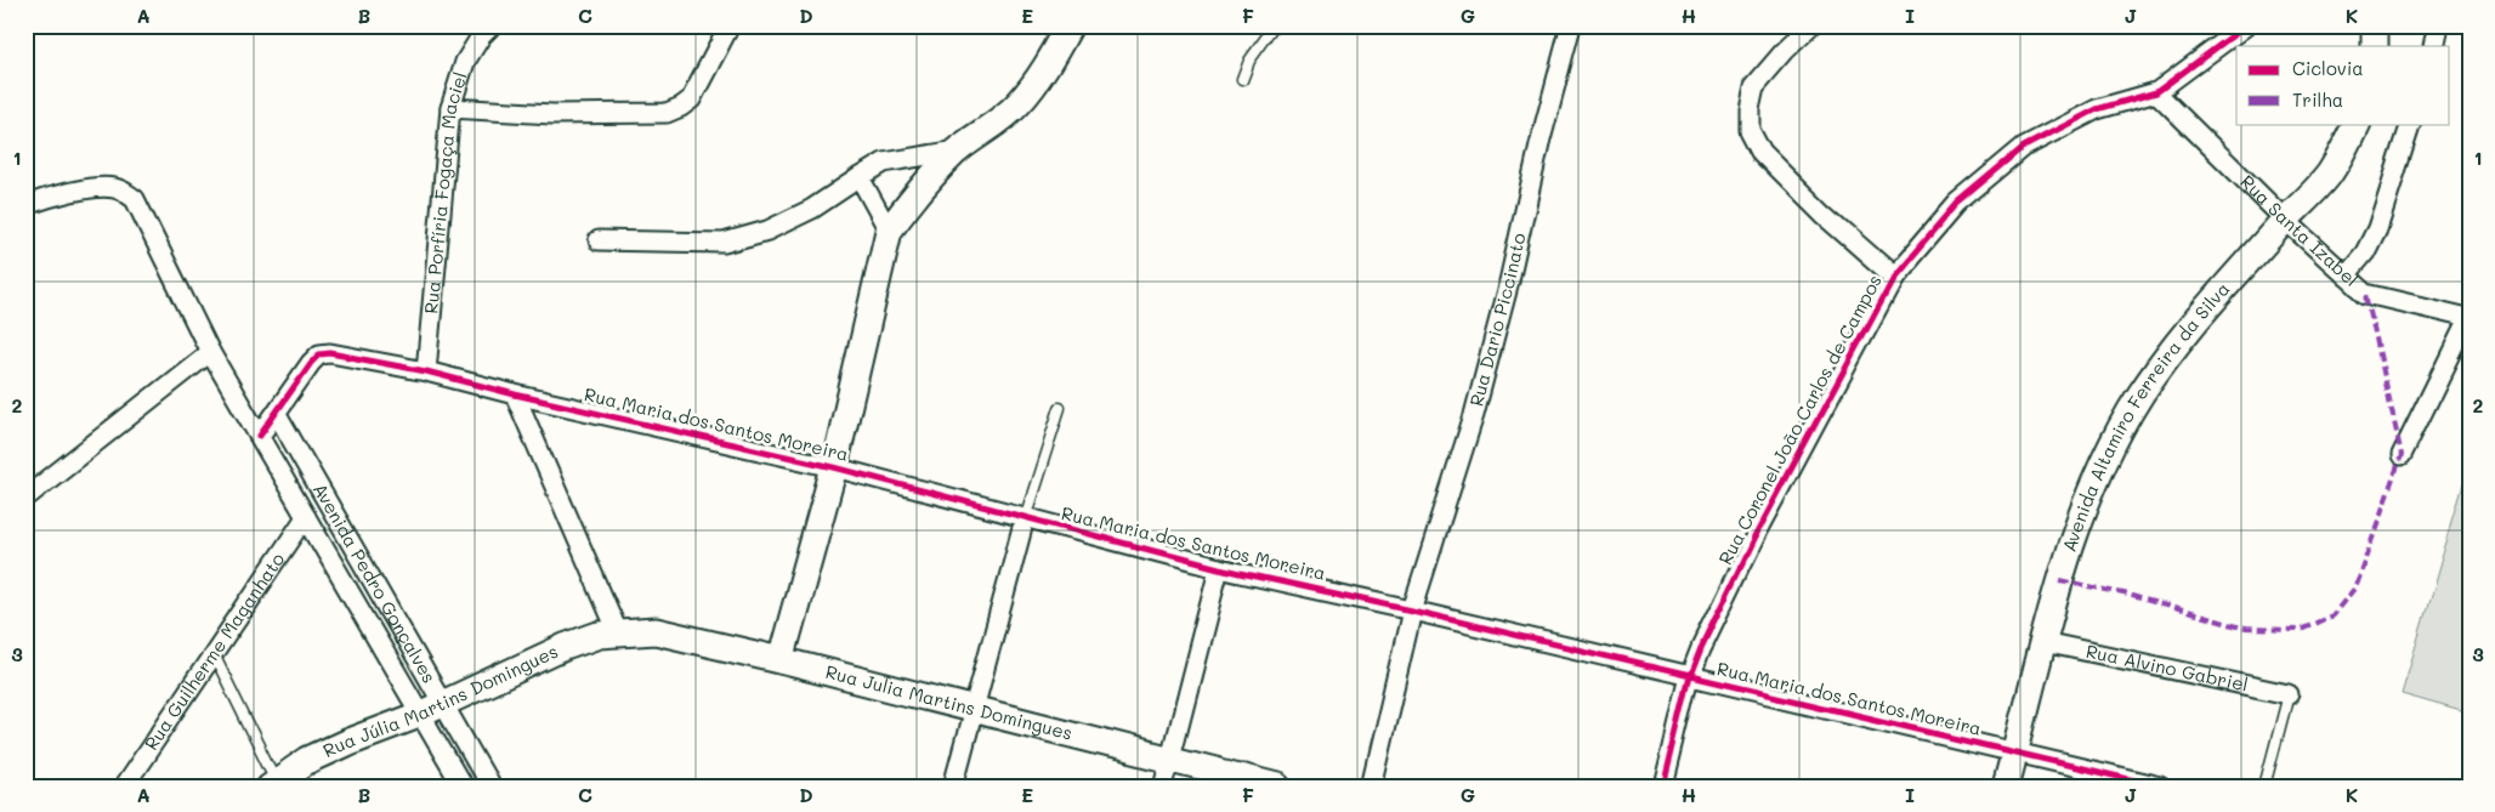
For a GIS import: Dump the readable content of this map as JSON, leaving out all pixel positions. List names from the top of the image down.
{
  "streets": {
    "main road": ["Avenida Altamiro Ferreira da Silva", "Rua Júlia Martins Domingues", "Rua Julia Martins Domingues"],
    "street": [
      "Rua Porfíria Fogaça Maciel",
      "Rua Santa Izabel",
      "Rua Dario Piccinato",
      "Rua Coronel João Carlos de Campos",
      "Rua Maria dos Santos Moreira",
      "Avenida Pedro Gonçalves",
      "Rua Guilherme Maganhato",
      "Rua Alvino Gabriel"
    ]
  },
  "crossings": [
    ["Rua Porfíria Fogaça Maciel", "Rua Maria dos Santos Moreira"],
    ["Rua Santa Izabel", "Avenida Altamiro Ferreira da Silva"],
    ["Rua Santa Izabel", "Rua Coronel João Carlos de Campos"],
    ["Rua Dario Piccinato", "Rua Maria dos Santos Moreira"],
    ["Avenida Altamiro Ferreira da Silva", "Rua Maria dos Santos Moreira"],
    ["Avenida Altamiro Ferreira da Silva", "Rua Alvino Gabriel"],
    ["Rua Coronel João Carlos de Campos", "Rua Maria dos Santos Moreira"],
    ["Rua Maria dos Santos Moreira", "Avenida Pedro Gonçalves"],
    ["Avenida Pedro Gonçalves", "Rua Guilherme Maganhato"],
    ["Avenida Pedro Gonçalves", "Rua Júlia Martins Domingues"],
    ["Rua Júlia Martins Domingues", "Rua Julia Martins Domingues"]
  ],
  "legend": ["Ciclovia", "Trilha"],
  "grid": {
    "columns": [
      "A",
      "B",
      "C",
      "D",
      "E",
      "F",
      "G",
      "H",
      "I",
      "J",
      "K"
    ],
    "rows": ["1", "2", "3"]
  }
}
